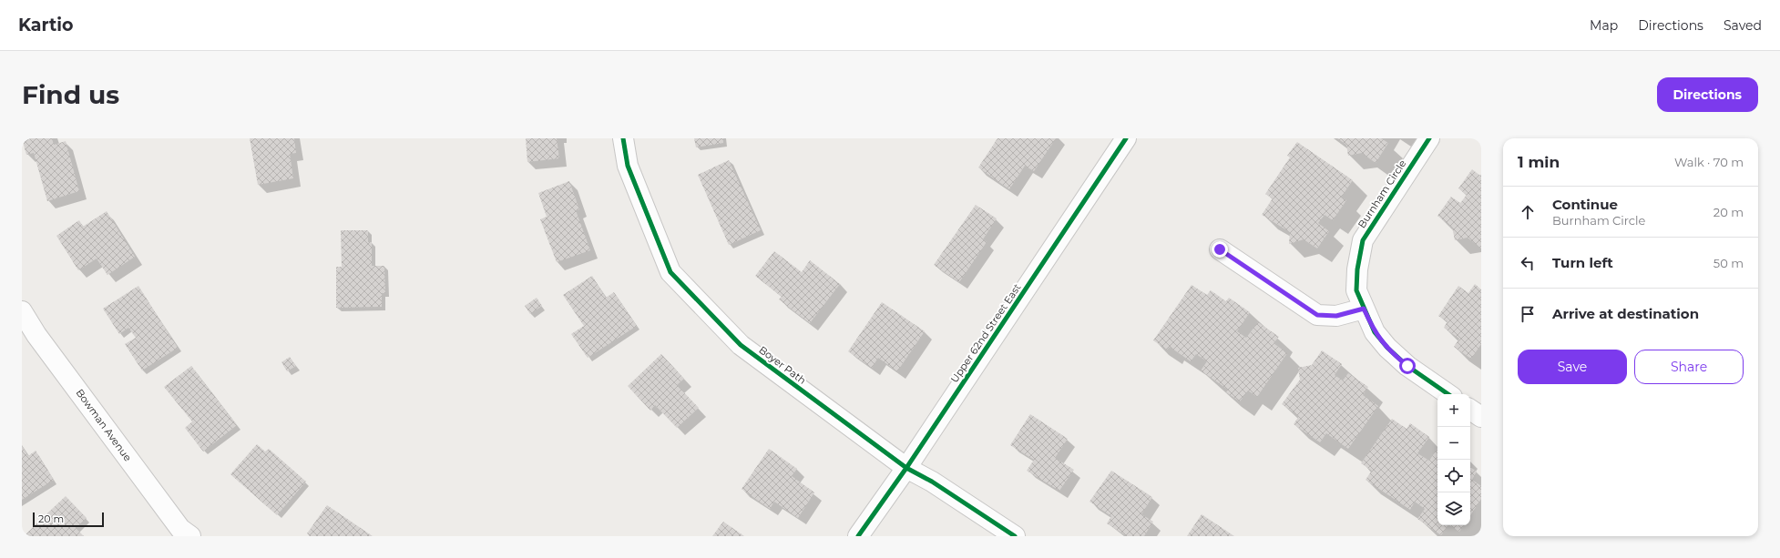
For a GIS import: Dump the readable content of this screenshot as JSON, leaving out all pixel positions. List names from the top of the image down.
{
  "streets": {
    "street": [
      "Burnham Circle",
      "Upper 62nd Street East",
      "Boyer Path",
      "Bowman Avenue"
    ]
  },
  "crossings": [
    ["Upper 62nd Street East", "Boyer Path"]
  ],
  "scale_bar": "20 m",
  "page": {
    "header": "Kartio",
    "nav": ["Map", "Directions", "Saved"],
    "buttons": [
      "Directions",
      ["Save", "Share"]
    ],
    "title": "Find us",
    "heading": ["1 min", "Walk · 70 m"],
    "list": [
      ["Continue", "Burnham Circle", "20 m"],
      ["Turn left", "50 m"],
      "Arrive at destination"
    ],
    "map_buttons": ["+", "−"],
    "scale": "20 m"
  }
}
